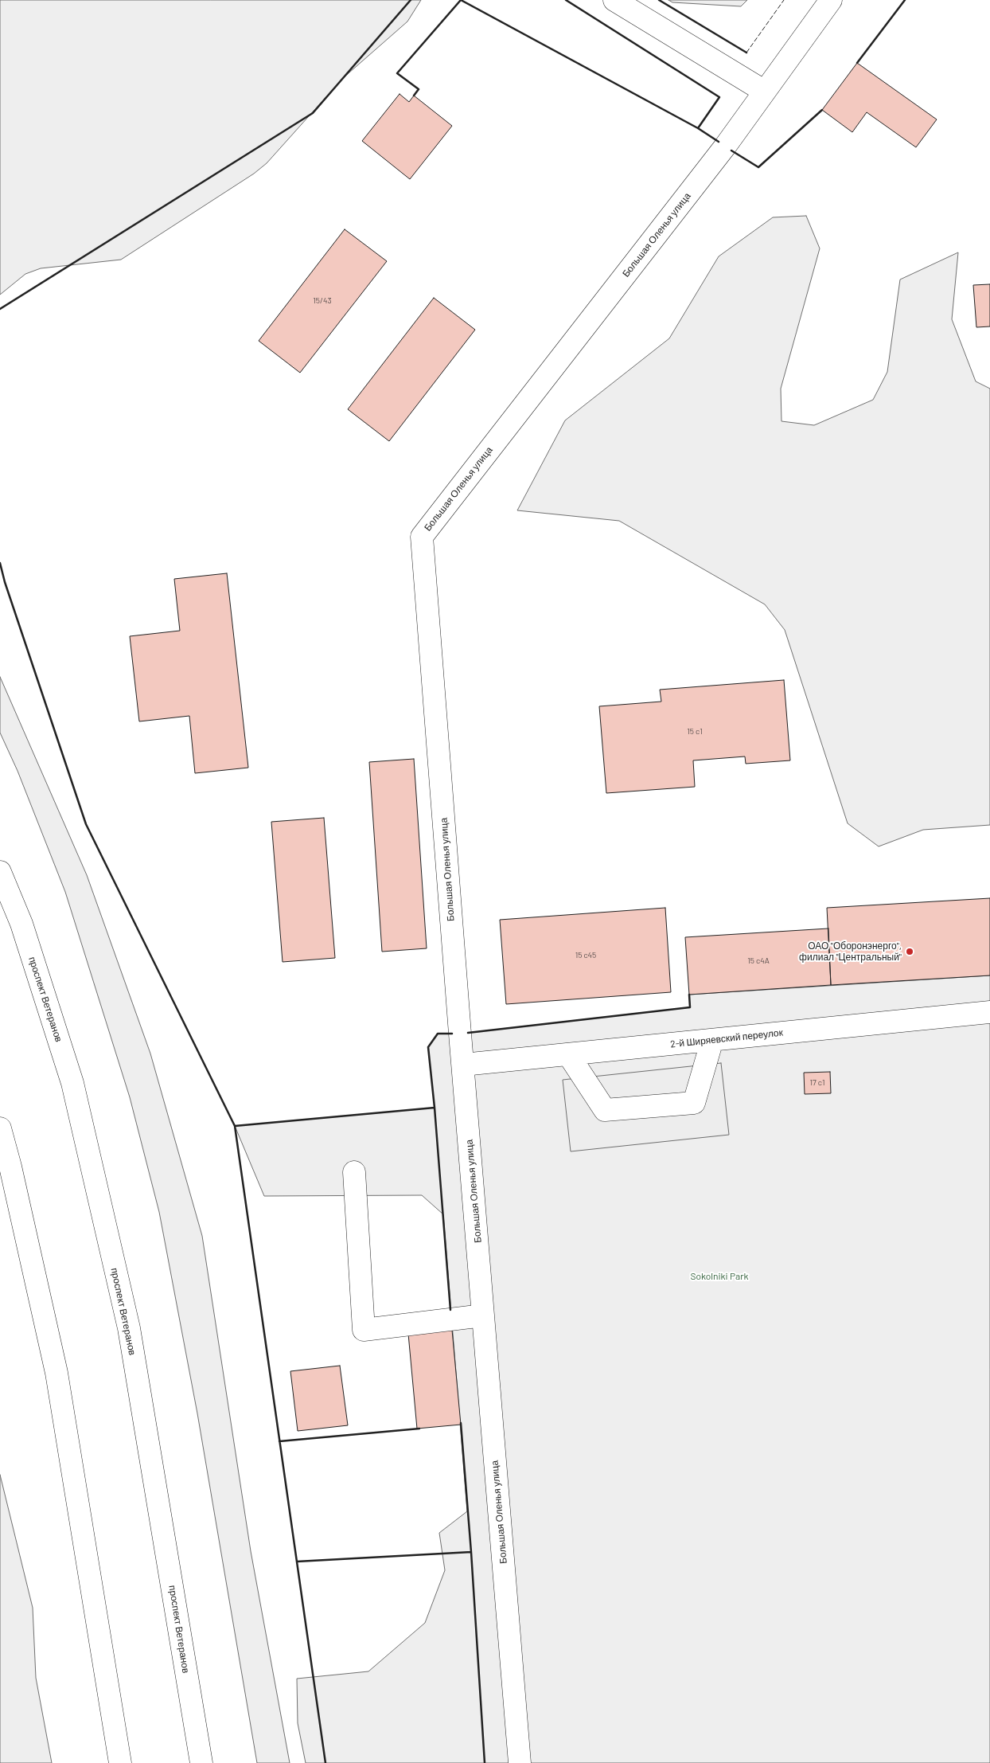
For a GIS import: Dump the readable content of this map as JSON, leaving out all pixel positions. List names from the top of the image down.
{
  "streets": {
    "main road": ["Большая Оленья улица", "проспект Ветеранов", "2-й Ширяевский переулок"]
  },
  "crossings": [
    ["Большая Оленья улица", "2-й Ширяевский переулок"]
  ],
  "parks": ["Sokolniki Park"],
  "places": ["ОАО \"Оборонэнерго\", филиал \"Центральный\""],
  "house_numbers": [
    "15/43",
    "15 c1",
    "15 c45",
    "15 c4A",
    "17 c1"
  ]
}
